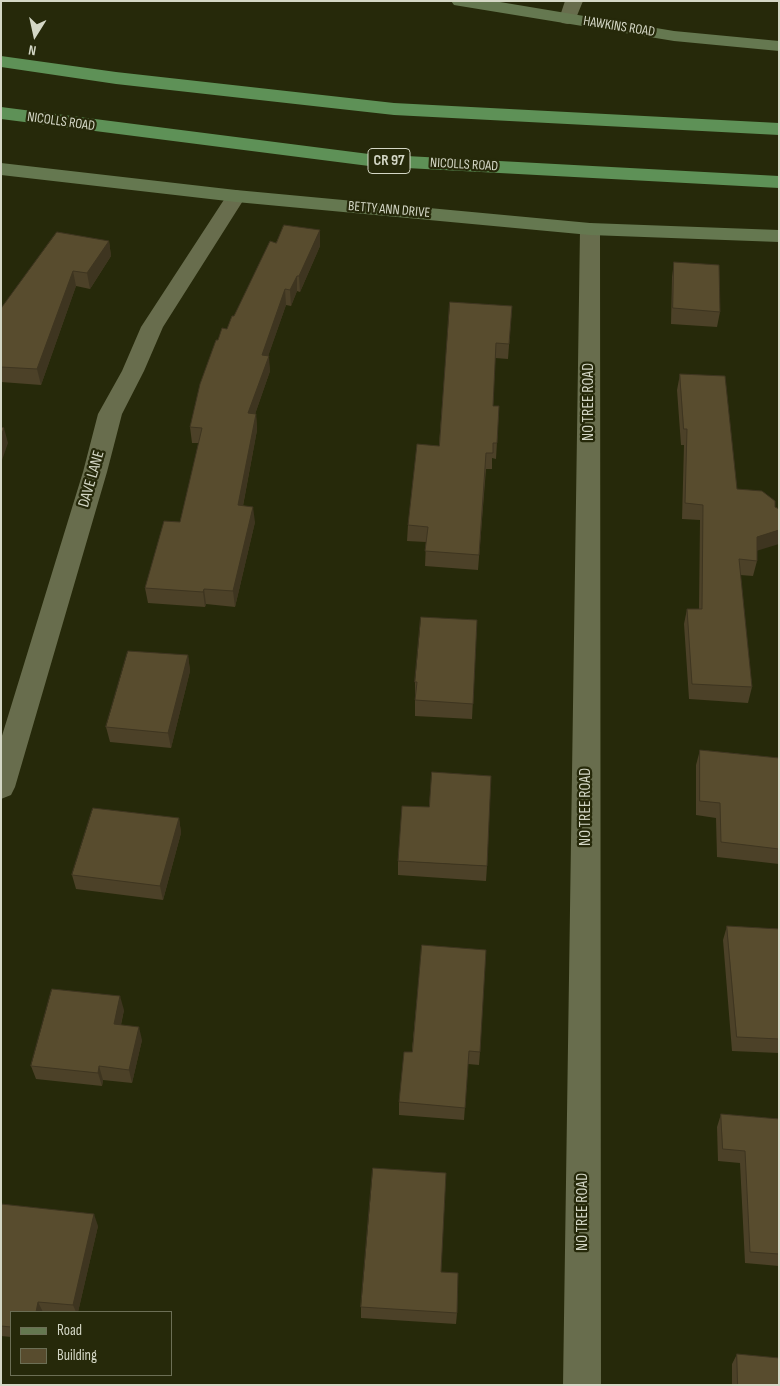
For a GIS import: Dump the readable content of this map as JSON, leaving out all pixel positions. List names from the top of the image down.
{
  "streets": {
    "highway": ["NICOLLS ROAD", "CR 97"],
    "street": [
      "HAWKINS ROAD",
      "BETTY ANN DRIVE",
      "NO TREE ROAD",
      "DAVE LANE"
    ]
  },
  "crossings": [
    ["BETTY ANN DRIVE", "NO TREE ROAD"],
    ["BETTY ANN DRIVE", "DAVE LANE"]
  ],
  "legend": ["Road", "Building"],
  "north": "bottom"
}
